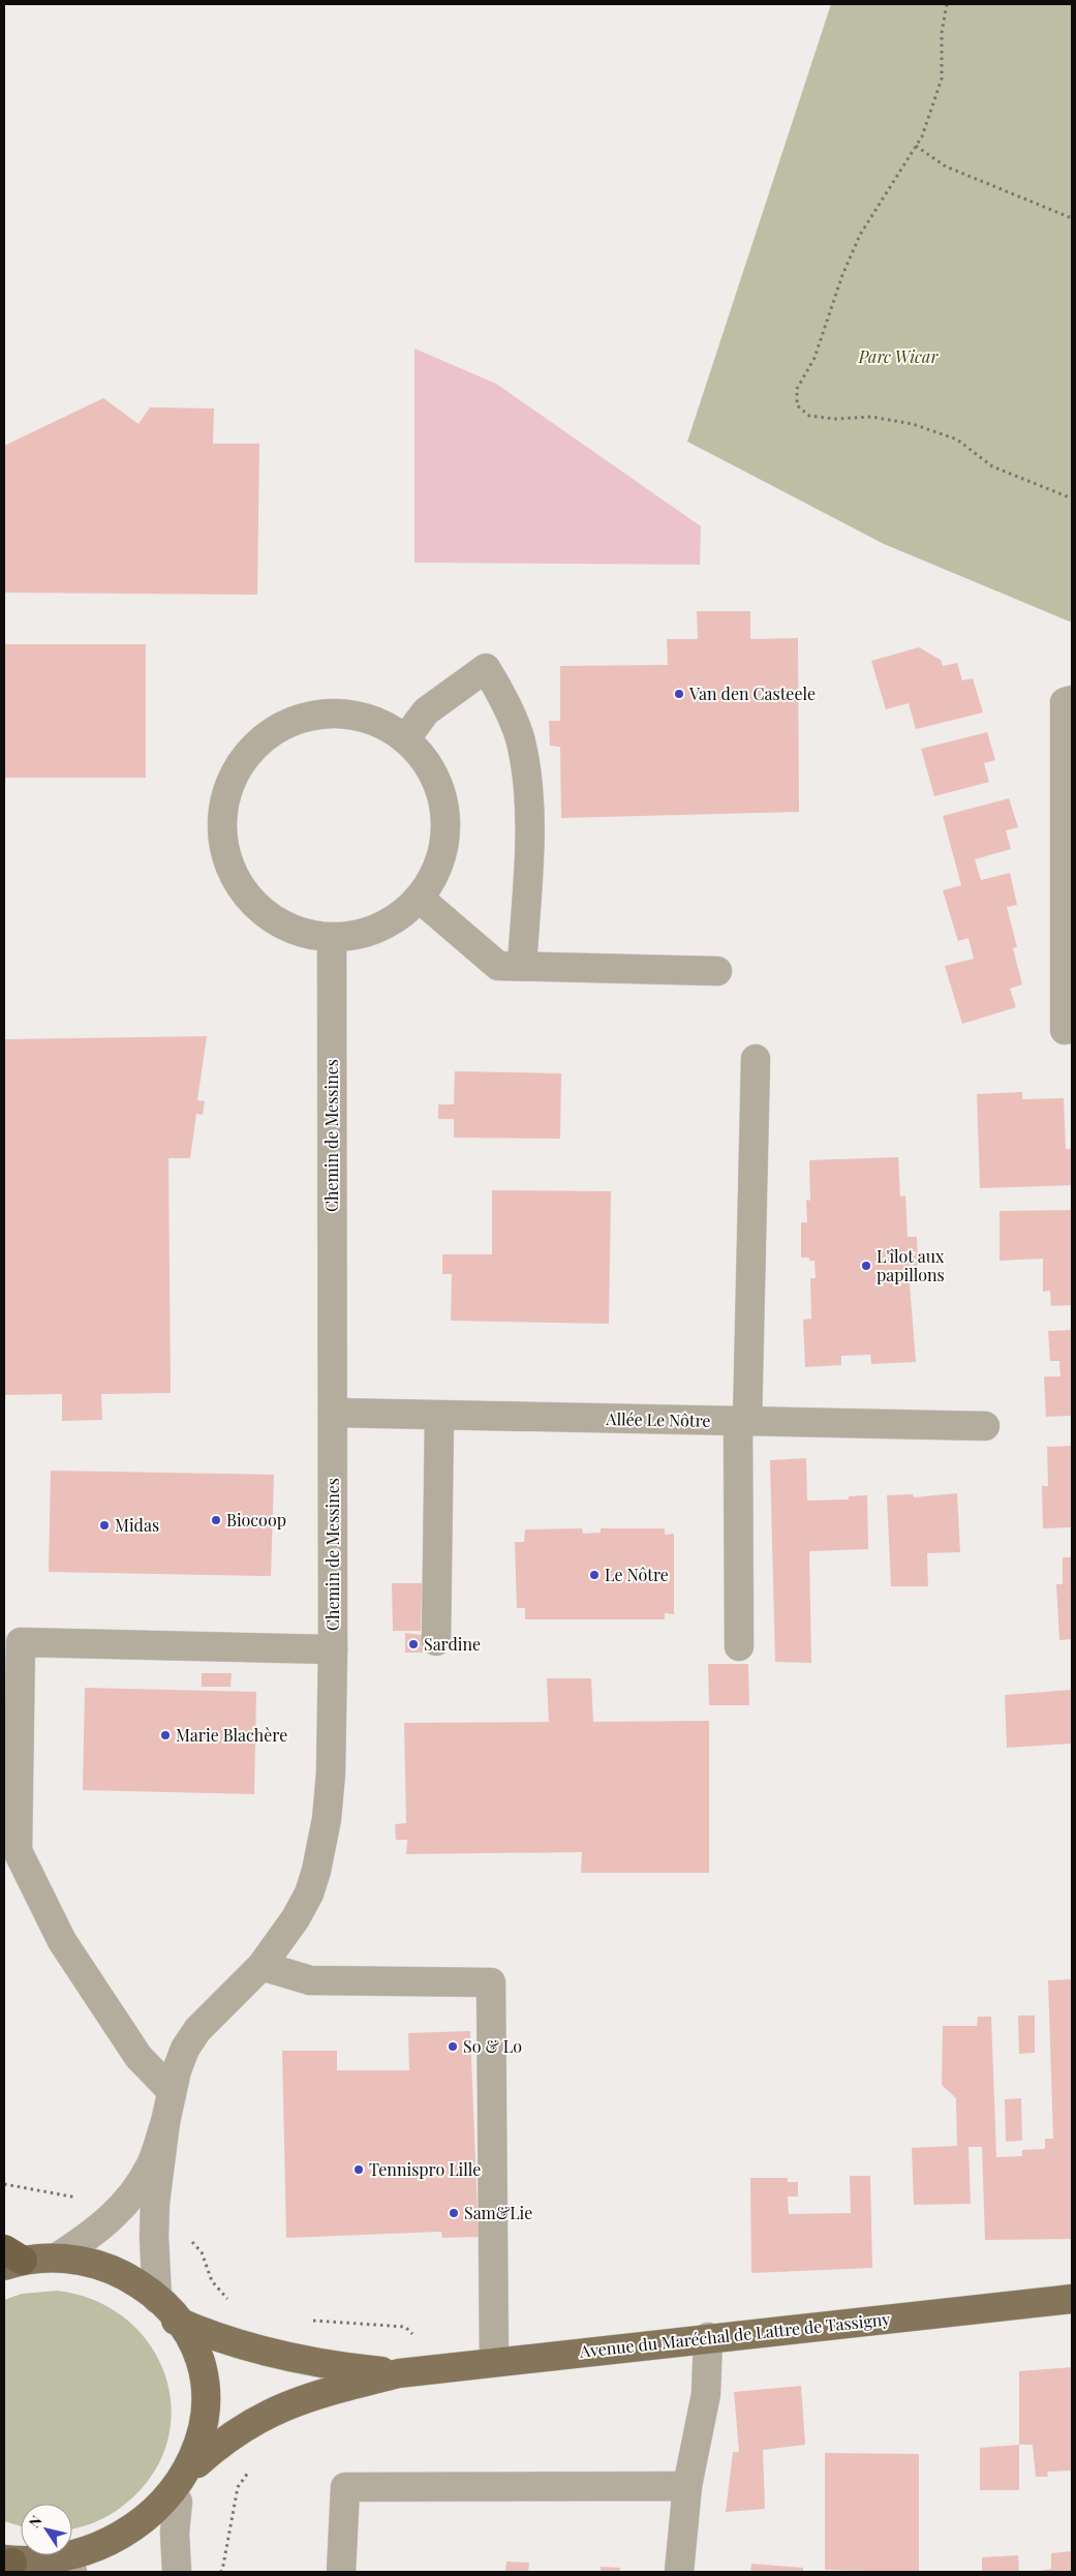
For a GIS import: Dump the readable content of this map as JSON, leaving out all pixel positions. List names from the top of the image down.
{
  "streets": {
    "main road": ["Avenue du Maréchal de Lattre de Tassigny"],
    "street": ["Chemin de Messines", "Allée Le Nôtre"]
  },
  "crossings": [
    ["Chemin de Messines", "Allée Le Nôtre"],
    ["Chemin de Messines", "Avenue du Maréchal de Lattre de Tassigny"]
  ],
  "parks": ["Parc Wicar"],
  "places": [
    "Van den Casteele",
    "L'îlot aux papillons",
    "Biocoop",
    "Midas",
    "Le Nôtre",
    "Sardine",
    "Marie Blachère",
    "So & Lo",
    "Tennispro Lille",
    "Sam&Lie"
  ],
  "north": "top left"
}
